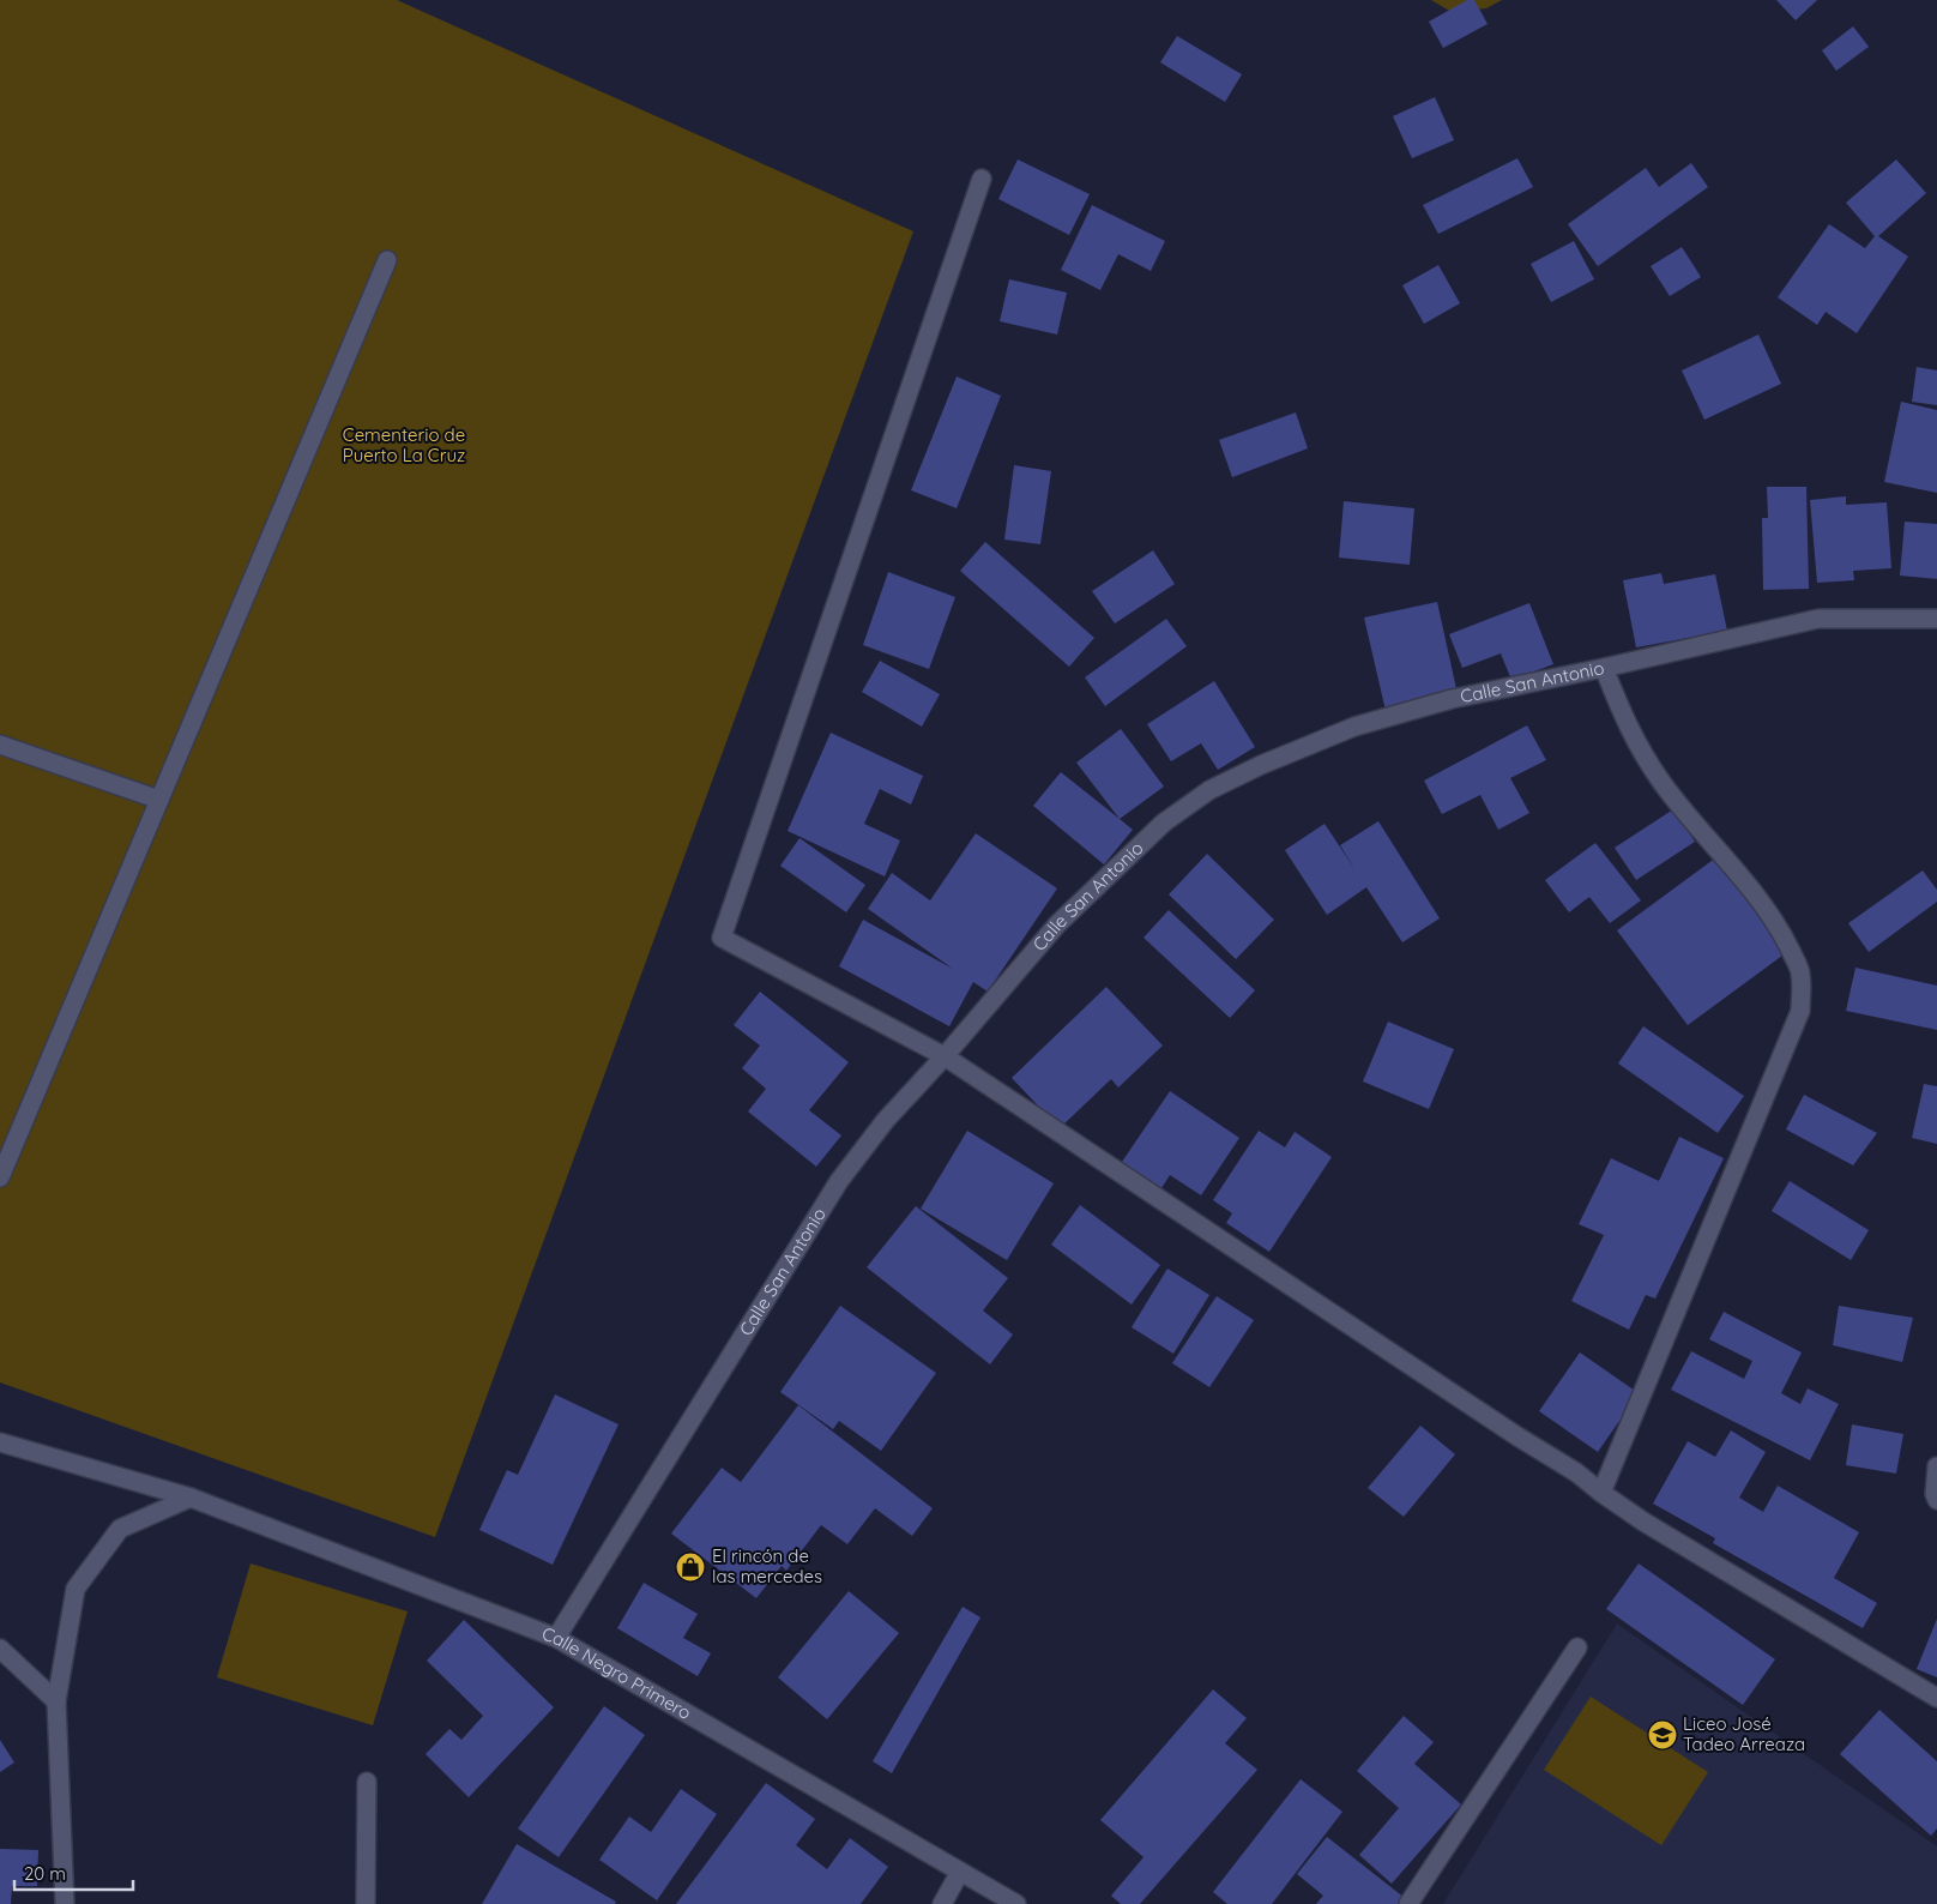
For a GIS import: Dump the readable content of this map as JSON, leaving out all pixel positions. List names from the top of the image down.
{
  "streets": {
    "street": ["Calle San Antonio", "Calle Negro Primero"]
  },
  "crossings": [
    ["Calle San Antonio", "Calle Negro Primero"]
  ],
  "parks": ["Cementerio de Puerto La Cruz"],
  "places": {
    "shop": ["El rincón de las mercedes"],
    "school or university": ["Liceo José Tadeo Arreaza"]
  },
  "scale_bar": "20 m"
}
